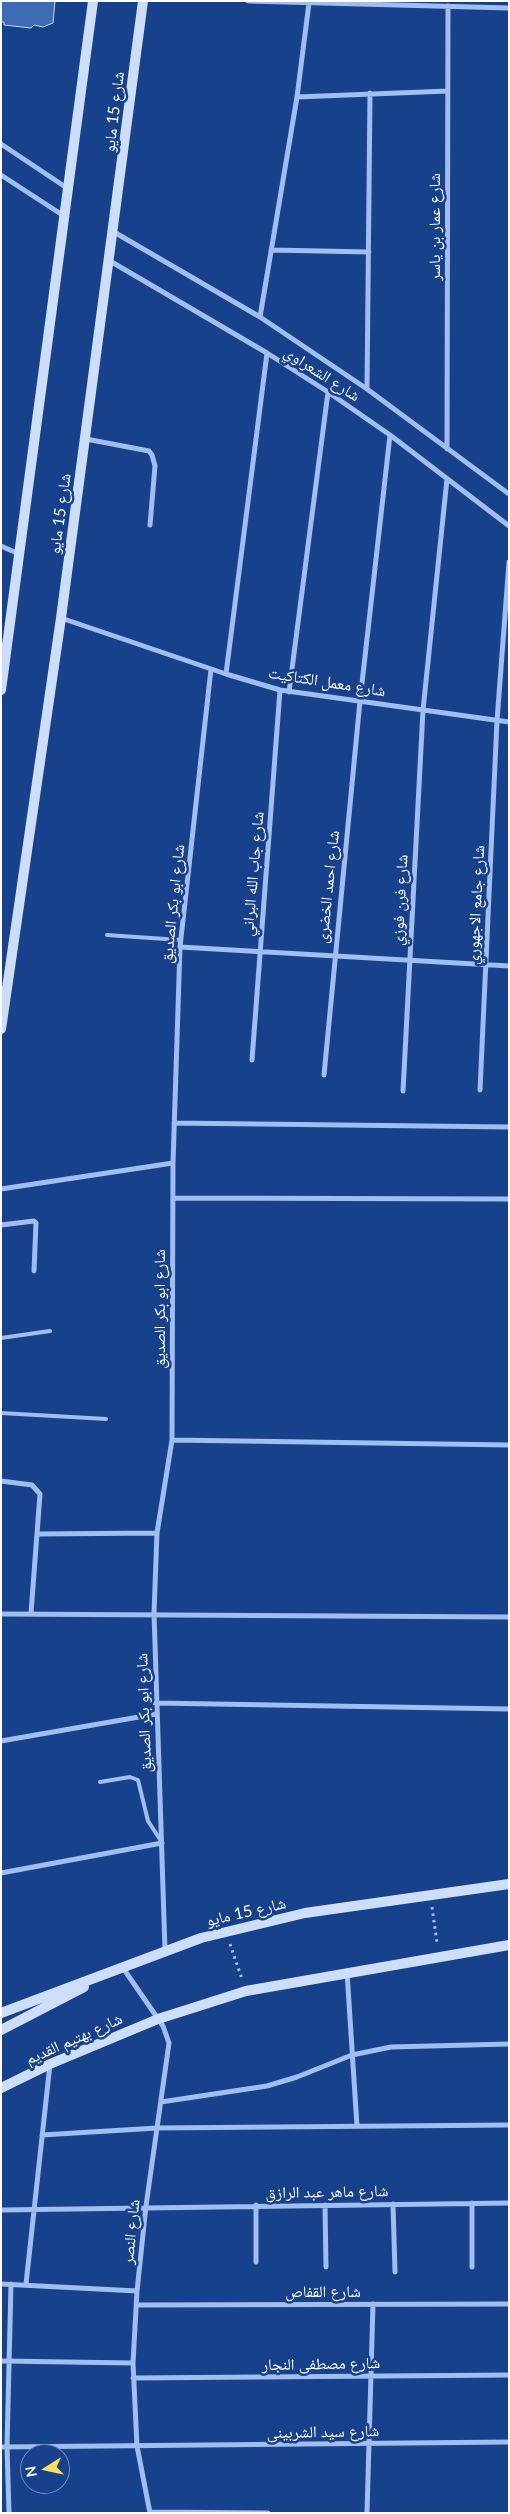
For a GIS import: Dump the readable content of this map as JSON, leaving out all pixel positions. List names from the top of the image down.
{
  "streets": {
    "main road": ["شارع 15 مايو", "شارع بهتيم القديم"],
    "street": [
      "شارع عمار بن ياسر",
      "شارع الشعراوي",
      "شارع معمل الكتاكيت",
      "شارع جاب الله البراني",
      "شارع احمد الخضرى",
      "شارع فرن فوزي",
      "شارع ابو بكر الصديق",
      "شارع جامع الاجهوري",
      "شارع ماهر عبد الرازق",
      "شارع النصر",
      "شارع القفاص",
      "شارع مصطفى النجار",
      "شارع سيد الشربينى"
    ]
  },
  "crossings": [
    ["شارع 15 مايو", "شارع الشعراوي"],
    ["شارع 15 مايو", "شارع معمل الكتاكيت"],
    ["شارع 15 مايو", "شارع ابو بكر الصديق"],
    ["شارع 15 مايو", "شارع النصر"],
    ["شارع عمار بن ياسر", "شارع الشعراوي"],
    ["شارع الشعراوي", "شارع احمد الخضرى"],
    ["شارع الشعراوي", "شارع فرن فوزي"],
    ["شارع معمل الكتاكيت", "شارع جاب الله البراني"],
    ["شارع معمل الكتاكيت", "شارع احمد الخضرى"],
    ["شارع معمل الكتاكيت", "شارع فرن فوزي"],
    ["شارع معمل الكتاكيت", "شارع ابو بكر الصديق"],
    ["شارع معمل الكتاكيت", "شارع جامع الاجهوري"],
    ["شارع بهتيم القديم", "شارع النصر"],
    ["شارع ماهر عبد الرازق", "شارع النصر"],
    ["شارع النصر", "شارع القفاص"],
    ["شارع النصر", "شارع مصطفى النجار"],
    ["شارع النصر", "شارع سيد الشربينى"]
  ],
  "north": "left"
}
